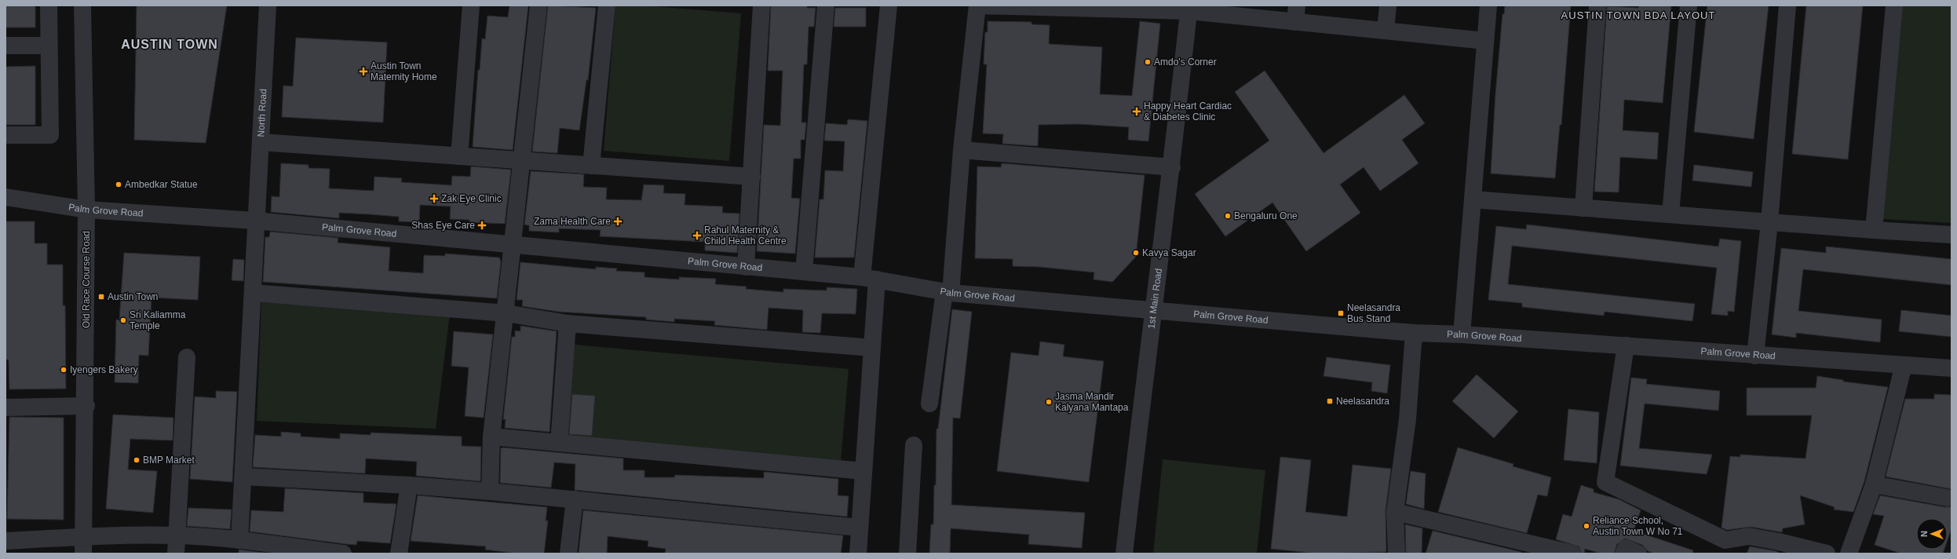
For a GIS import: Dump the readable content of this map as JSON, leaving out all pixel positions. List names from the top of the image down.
{
  "streets": {
    "street": [
      "North Road",
      "Palm Grove Road",
      "Old Race Course Road",
      "1st Main Road"
    ]
  },
  "crossings": [
    ["North Road", "Palm Grove Road"],
    ["Palm Grove Road", "Old Race Course Road"],
    ["Palm Grove Road", "1st Main Road"]
  ],
  "districts": ["AUSTIN TOWN BDA LAYOUT", "AUSTIN TOWN"],
  "places": {
    "other": [
      "Amdo's Corner",
      "Ambedkar Statue",
      "Bengaluru One",
      "Kavya Sagar",
      "Sri Kaliamma Temple",
      "Iyengers Bakery",
      "Jasma Mandir Kalyana Mantapa",
      "BMP Market",
      "Reliance School, Austin Town W No 71"
    ],
    "health": [
      "Austin Town Maternity Home",
      "Happy Heart Cardiac & Diabetes Clinic",
      "Zak Eye Clinic",
      "Zama Health Care",
      "Shas Eye Care",
      "Rahul Maternity & Child Health Centre"
    ],
    "transit": ["Austin Town", "Neelasandra Bus Stand", "Neelasandra"]
  },
  "north": "left"
}
